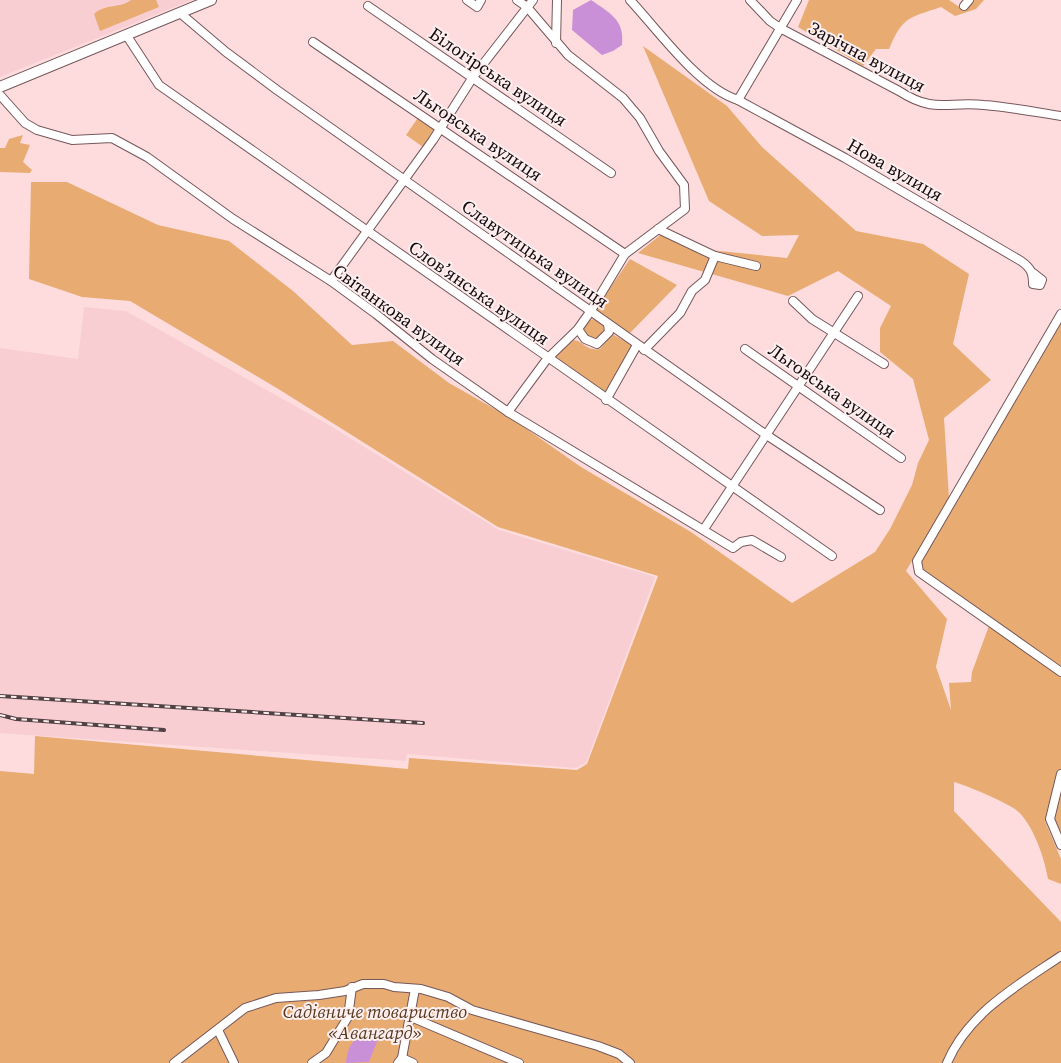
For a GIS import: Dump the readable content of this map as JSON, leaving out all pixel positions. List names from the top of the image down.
{
  "streets": {
    "street": [
      "Зарічна вулиця",
      "Білогірська вулиця",
      "Льговська вулиця",
      "Нова вулиця",
      "Славутицька вулиця",
      "Словʼянська вулиця",
      "Світанкова вулиця"
    ]
  },
  "parks": ["Садівниче товариство «Авангард»"]
}
